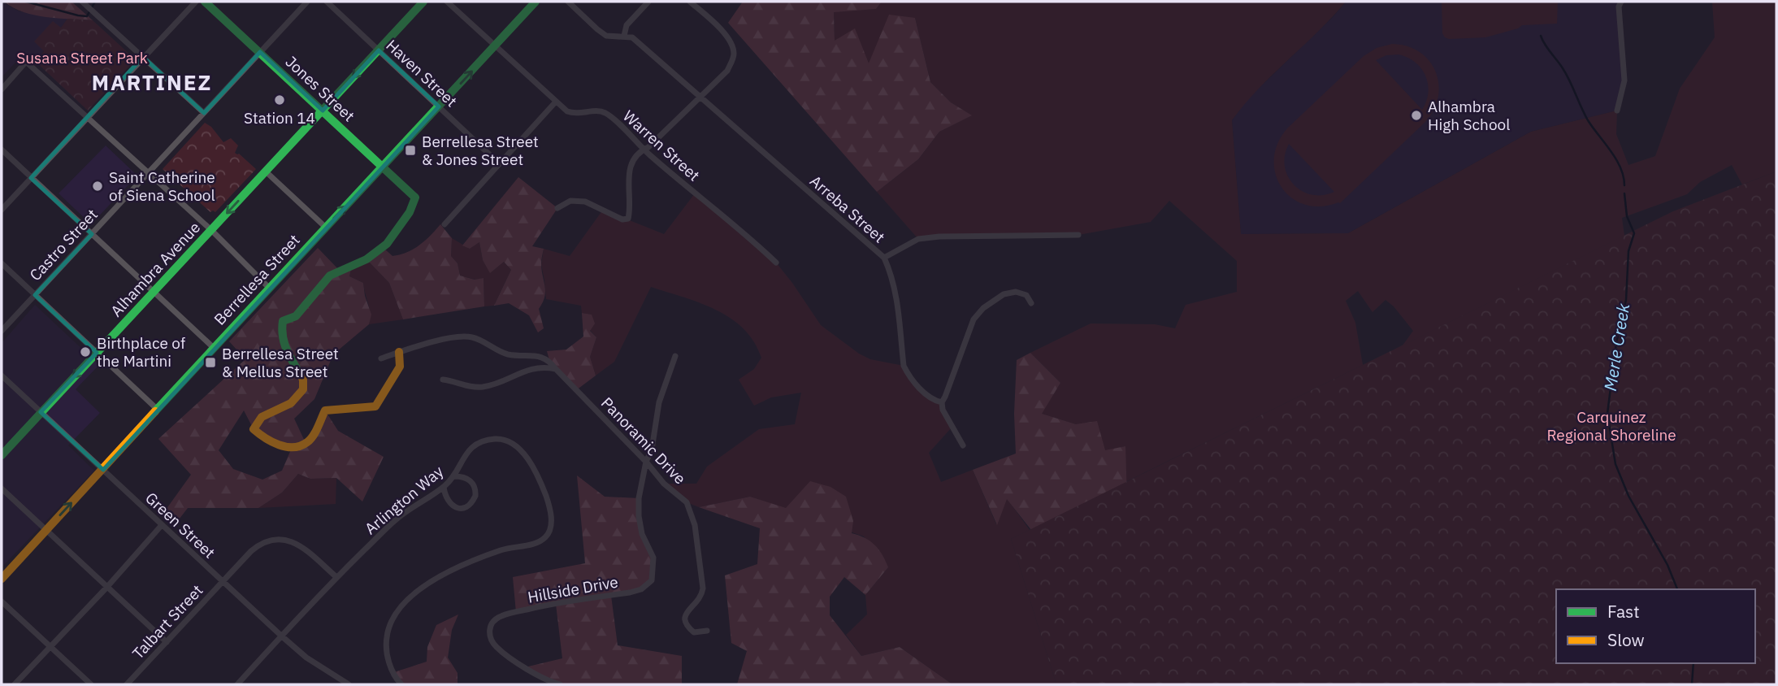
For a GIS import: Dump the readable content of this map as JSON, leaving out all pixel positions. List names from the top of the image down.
{
  "streets": {
    "main road": ["Jones Street", "Alhambra Avenue", "Berrellesa Street"],
    "street": [
      "Haven Street",
      "Warren Street",
      "Arreba Street",
      "Castro Street",
      "Panoramic Drive",
      "Arlington Way",
      "Green Street",
      "Hillside Drive",
      "Talbart Street"
    ]
  },
  "crossings": [
    ["Haven Street", "Alhambra Avenue"],
    ["Haven Street", "Berrellesa Street"],
    ["Jones Street", "Castro Street"],
    ["Jones Street", "Alhambra Avenue"],
    ["Jones Street", "Berrellesa Street"],
    ["Jones Street", "Panoramic Drive"],
    ["Warren Street", "Berrellesa Street"],
    ["Alhambra Avenue", "Green Street"],
    ["Berrellesa Street", "Green Street"],
    ["Panoramic Drive", "Hillside Drive"],
    ["Arlington Way", "Green Street"],
    ["Arlington Way", "Talbart Street"],
    ["Green Street", "Talbart Street"]
  ],
  "one_way": ["Alhambra Avenue"],
  "districts": ["MARTINEZ"],
  "water": ["Merle Creek"],
  "parks": ["Susana Street Park", "Carquinez Regional Shoreline"],
  "places": {
    "other": [
      "Station 14",
      "Alhambra High School",
      "Saint Catherine of Siena School",
      "Birthplace of the Martini"
    ],
    "transit": ["Berrellesa Street & Jones Street", "Berrellesa Street & Mellus Street"]
  },
  "legend": ["Fast", "Slow"]
}
